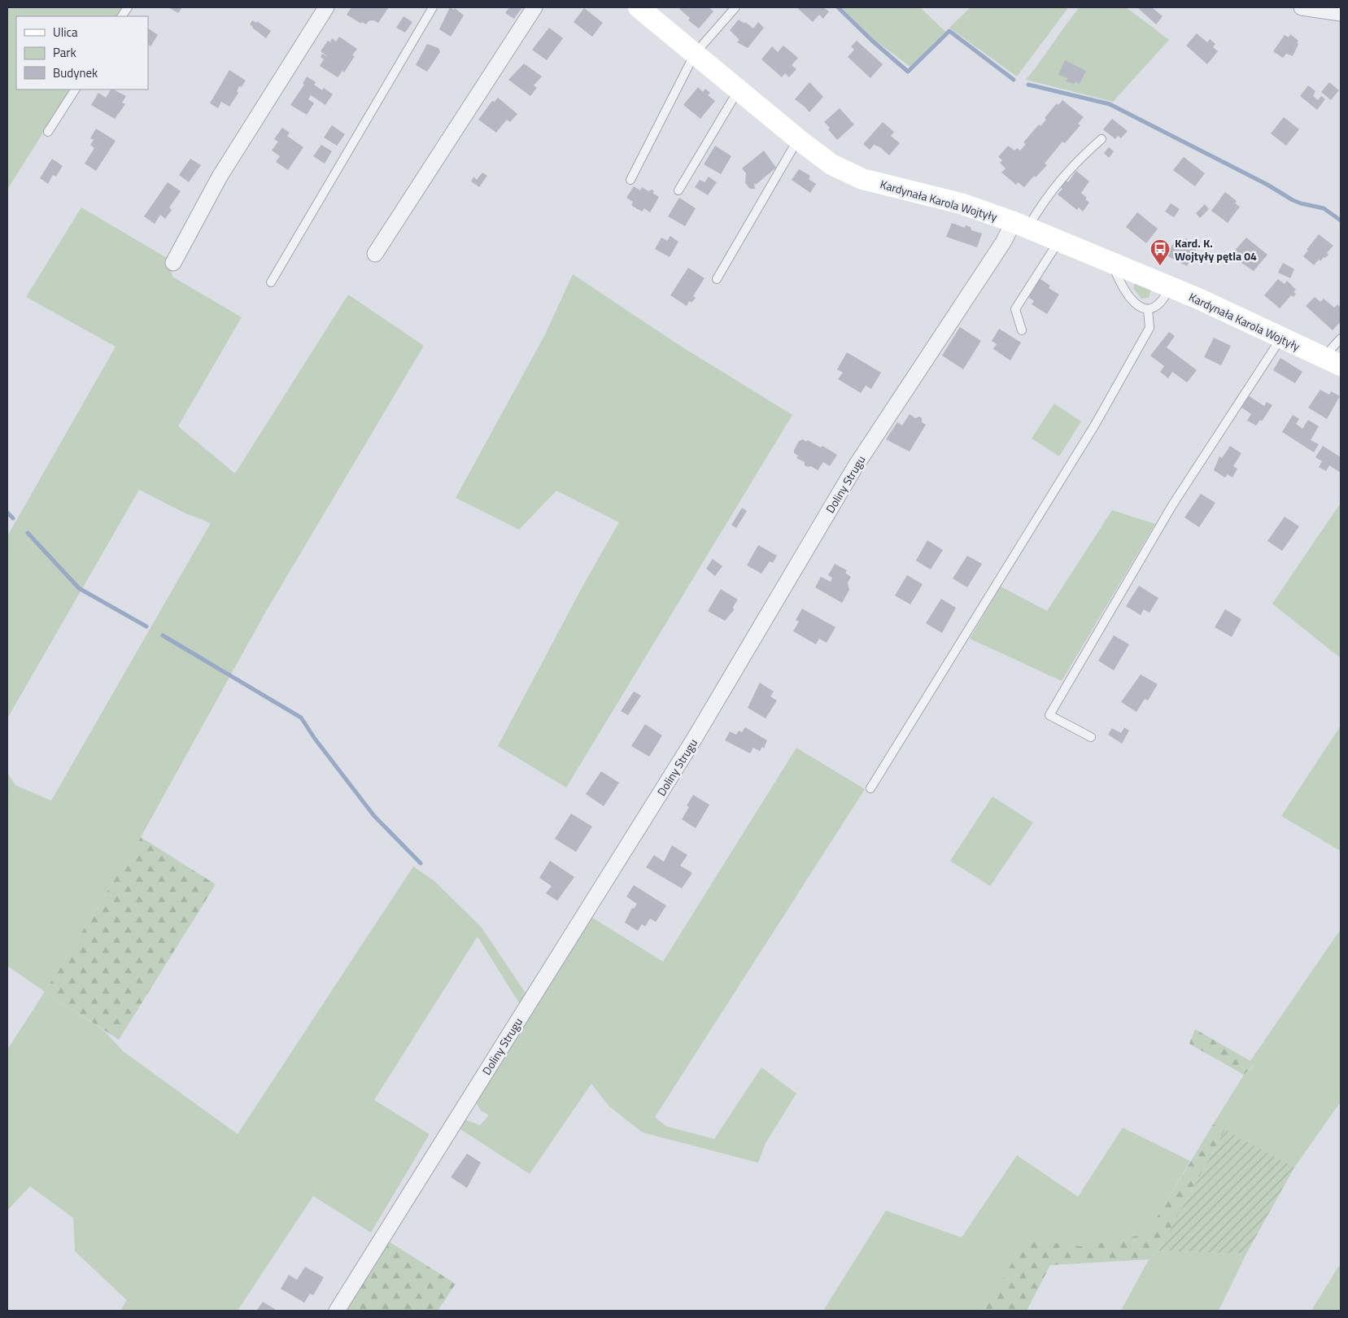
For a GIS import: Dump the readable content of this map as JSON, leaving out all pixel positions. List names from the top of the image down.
{
  "streets": {
    "street": ["Kardynała Karola Wojtyły", "Doliny Strugu"]
  },
  "crossings": [
    ["Kardynała Karola Wojtyły", "Doliny Strugu"]
  ],
  "places": {
    "bus stop": ["Kard. K. Wojtyły pętla 04"]
  },
  "legend": ["Ulica", "Park", "Budynek"]
}
